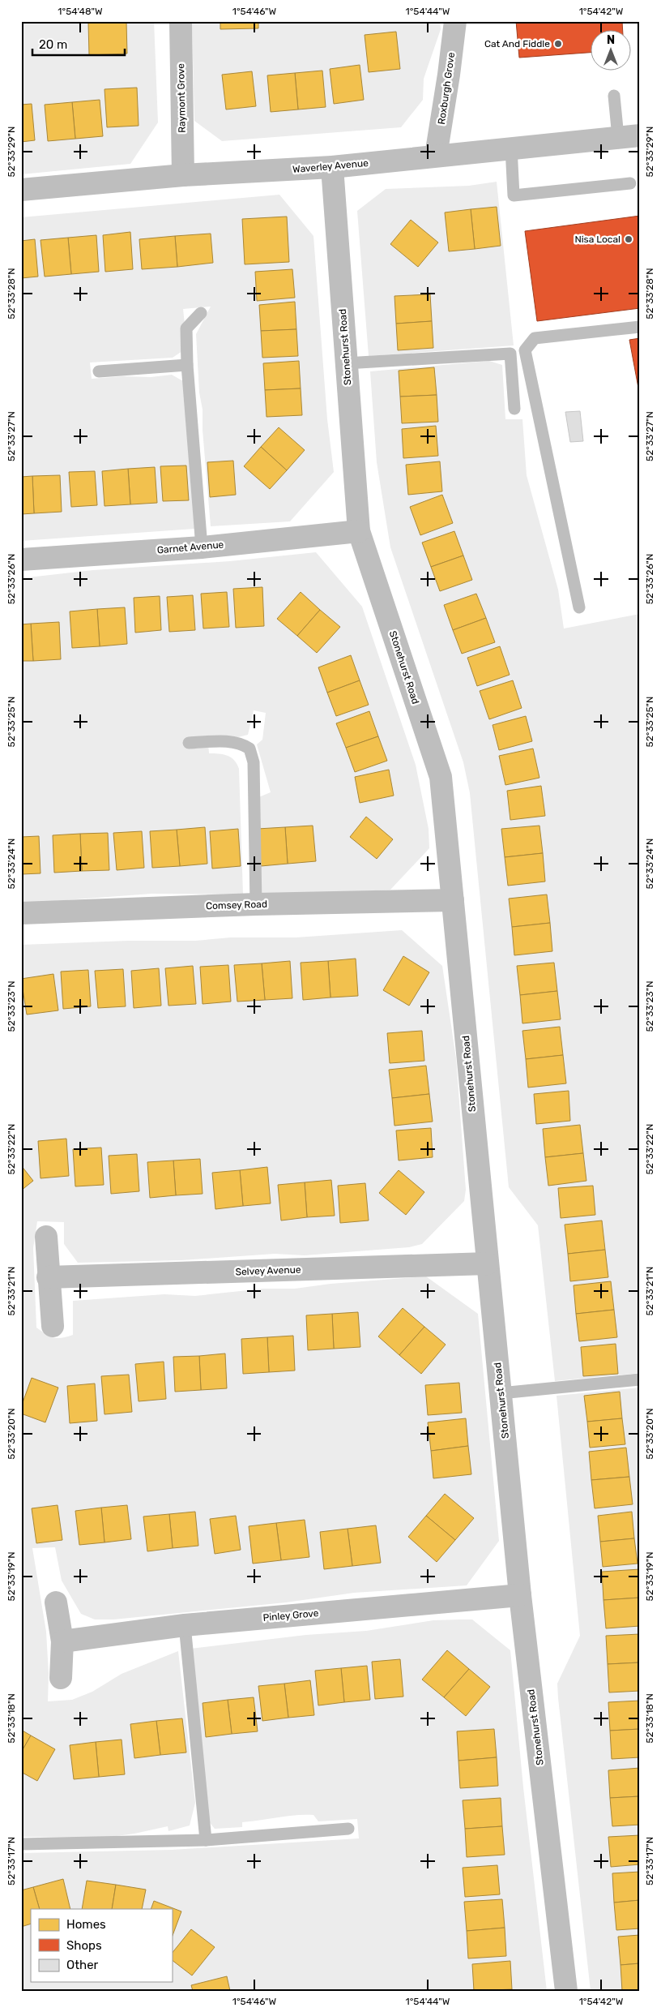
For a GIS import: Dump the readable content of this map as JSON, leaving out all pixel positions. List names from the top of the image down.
{
  "streets": {
    "street": [
      "Roxburgh Grove",
      "Raymont Grove",
      "Waverley Avenue",
      "Stonehurst Road",
      "Garnet Avenue",
      "Comsey Road",
      "Selvey Avenue",
      "Pinley Grove"
    ]
  },
  "crossings": [
    ["Roxburgh Grove", "Waverley Avenue"],
    ["Raymont Grove", "Waverley Avenue"],
    ["Waverley Avenue", "Stonehurst Road"],
    ["Stonehurst Road", "Garnet Avenue"],
    ["Stonehurst Road", "Comsey Road"],
    ["Stonehurst Road", "Selvey Avenue"],
    ["Stonehurst Road", "Pinley Grove"]
  ],
  "places": ["Cat And Fiddle", "Nisa Local"],
  "legend": ["Homes", "Shops", "Other"],
  "scale_bar": "20 m",
  "north": "top",
  "coordinates": [
    "1°54'48\"W",
    "1°54'46\"W",
    "1°54'44\"W",
    "1°54'42\"W",
    "52°33'29\"N",
    "52°33'28\"N",
    "52°33'27\"N",
    "52°33'26\"N",
    "52°33'25\"N",
    "52°33'24\"N",
    "52°33'23\"N",
    "52°33'22\"N",
    "52°33'21\"N",
    "52°33'20\"N",
    "52°33'19\"N",
    "52°33'18\"N",
    "52°33'17\"N"
  ]
}
